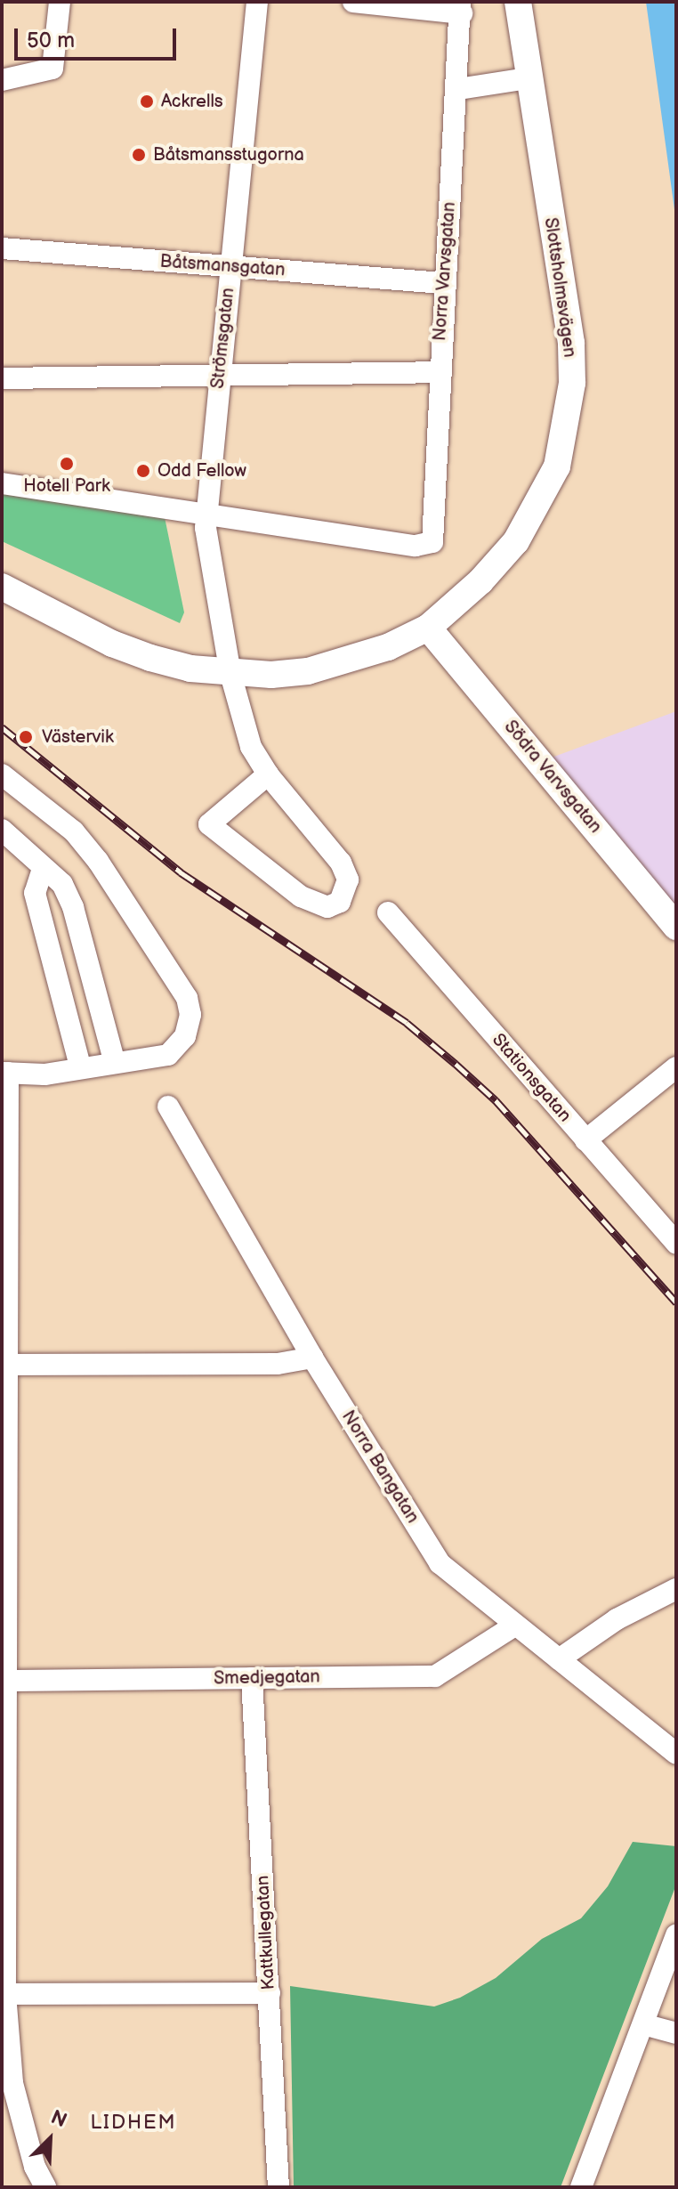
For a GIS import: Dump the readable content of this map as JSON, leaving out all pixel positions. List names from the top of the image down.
{
  "streets": {
    "street": [
      "Båtsmansgatan",
      "Norra Varvsgatan",
      "Slottsholmsvägen",
      "Strömsgatan",
      "Södra Varvsgatan",
      "Stationsgatan",
      "Norra Bangatan",
      "Smedjegatan",
      "Kattkullegatan"
    ]
  },
  "crossings": [
    ["Båtsmansgatan", "Norra Varvsgatan"],
    ["Båtsmansgatan", "Strömsgatan"],
    ["Norra Varvsgatan", "Strömsgatan"],
    ["Slottsholmsvägen", "Strömsgatan"],
    ["Slottsholmsvägen", "Södra Varvsgatan"],
    ["Norra Bangatan", "Smedjegatan"],
    ["Smedjegatan", "Kattkullegatan"]
  ],
  "districts": ["LIDHEM"],
  "places": [
    "Ackrells",
    "Båtsmansstugorna",
    "Hotell Park",
    "Odd Fellow",
    "Västervik"
  ],
  "scale_bar": "50 m",
  "north": "top right"
}
